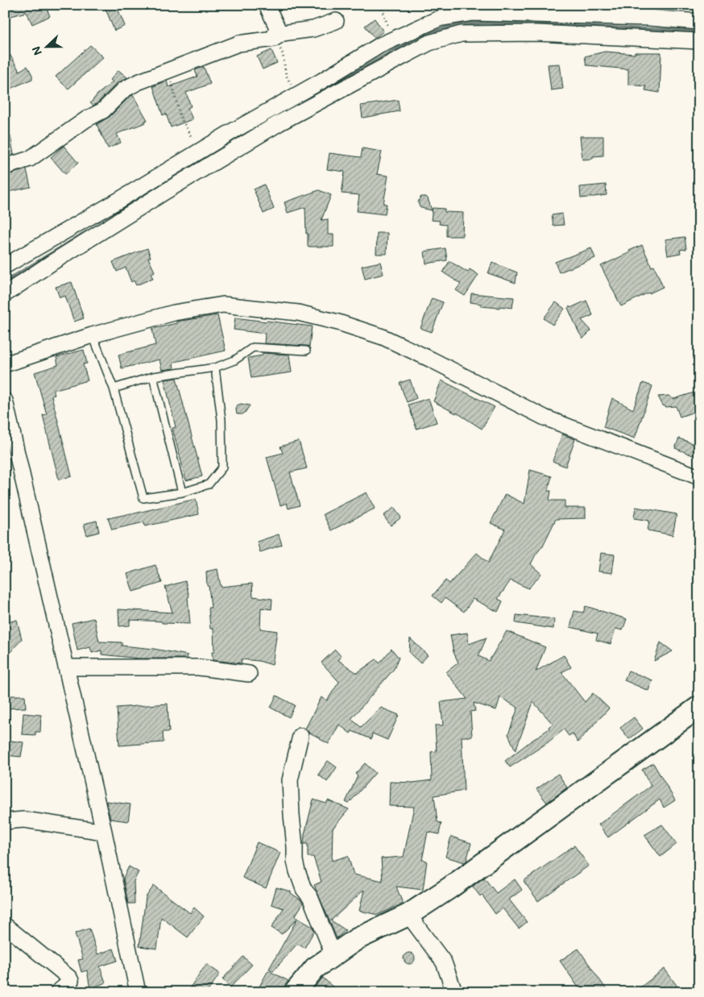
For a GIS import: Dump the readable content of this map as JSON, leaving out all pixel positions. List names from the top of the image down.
{
  "north": "left"
}
